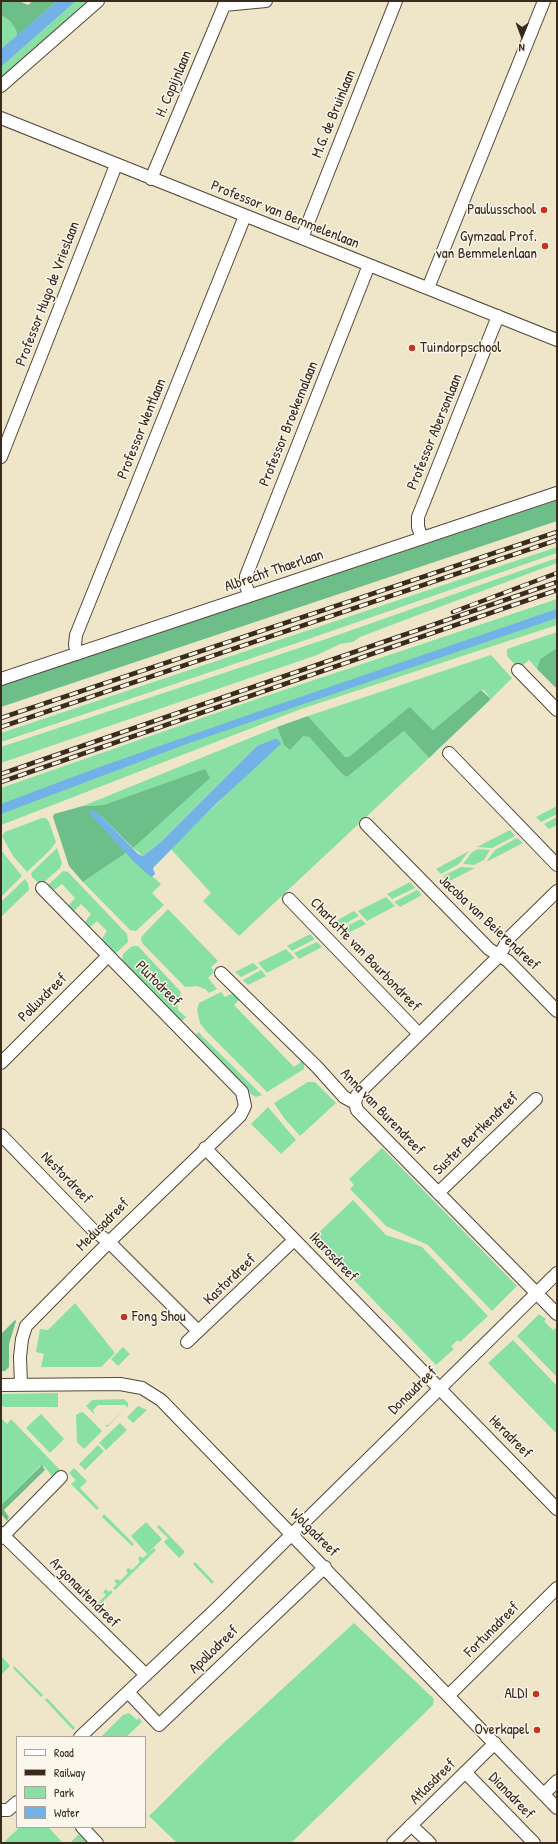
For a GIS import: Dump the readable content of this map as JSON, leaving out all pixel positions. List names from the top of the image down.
{
  "streets": {
    "street": [
      "H. Copijnlaan",
      "M.G. de Bruinlaan",
      "Professor van Bemmelenlaan",
      "Professor Hugo de Vrieslaan",
      "Professor Broekemalaan",
      "Professor Wentlaan",
      "Professor Abersonlaan",
      "Albrecht Thaerlaan",
      "Jacoba van Beierendreef",
      "Charlotte van Bourbondreef",
      "Plutodreef",
      "Polluxdreef",
      "Anna van Burendreef",
      "Suster Bertkendreef",
      "Nestordreef",
      "Medusadreef",
      "Ikarosdreef",
      "Kastordreef",
      "Donaudreef",
      "Heradreef",
      "Wolgadreef",
      "Argonautendreef",
      "Fortunadreef",
      "Apollodreef",
      "Atlasdreef",
      "Dianadreef"
    ]
  },
  "crossings": [
    ["H. Copijnlaan", "Professor van Bemmelenlaan"],
    ["M.G. de Bruinlaan", "Professor van Bemmelenlaan"],
    ["Professor van Bemmelenlaan", "Professor Hugo de Vrieslaan"],
    ["Professor van Bemmelenlaan", "Professor Broekemalaan"],
    ["Professor van Bemmelenlaan", "Professor Wentlaan"],
    ["Professor van Bemmelenlaan", "Professor Abersonlaan"],
    ["Professor Broekemalaan", "Albrecht Thaerlaan"],
    ["Professor Wentlaan", "Albrecht Thaerlaan"],
    ["Professor Abersonlaan", "Albrecht Thaerlaan"],
    ["Jacoba van Beierendreef", "Charlotte van Bourbondreef"],
    ["Charlotte van Bourbondreef", "Anna van Burendreef"],
    ["Plutodreef", "Polluxdreef"],
    ["Plutodreef", "Medusadreef"],
    ["Anna van Burendreef", "Suster Bertkendreef"],
    ["Anna van Burendreef", "Donaudreef"],
    ["Nestordreef", "Medusadreef"],
    ["Nestordreef", "Kastordreef"],
    ["Medusadreef", "Ikarosdreef"],
    ["Medusadreef", "Wolgadreef"],
    ["Ikarosdreef", "Kastordreef"],
    ["Ikarosdreef", "Donaudreef"],
    ["Ikarosdreef", "Heradreef"],
    ["Donaudreef", "Heradreef"],
    ["Donaudreef", "Wolgadreef"],
    ["Donaudreef", "Apollodreef"],
    ["Wolgadreef", "Fortunadreef"],
    ["Wolgadreef", "Apollodreef"],
    ["Wolgadreef", "Atlasdreef"],
    ["Argonautendreef", "Apollodreef"],
    ["Atlasdreef", "Dianadreef"]
  ],
  "places": [
    "Paulusschool",
    "Gymzaal Prof. van Bemmelenlaan",
    "Tuindorpschool",
    "Fong Shou",
    "ALDI",
    "Overkapel"
  ],
  "legend": [
    "Road",
    "Railway",
    "Park",
    "Water"
  ],
  "north": "bottom"
}
